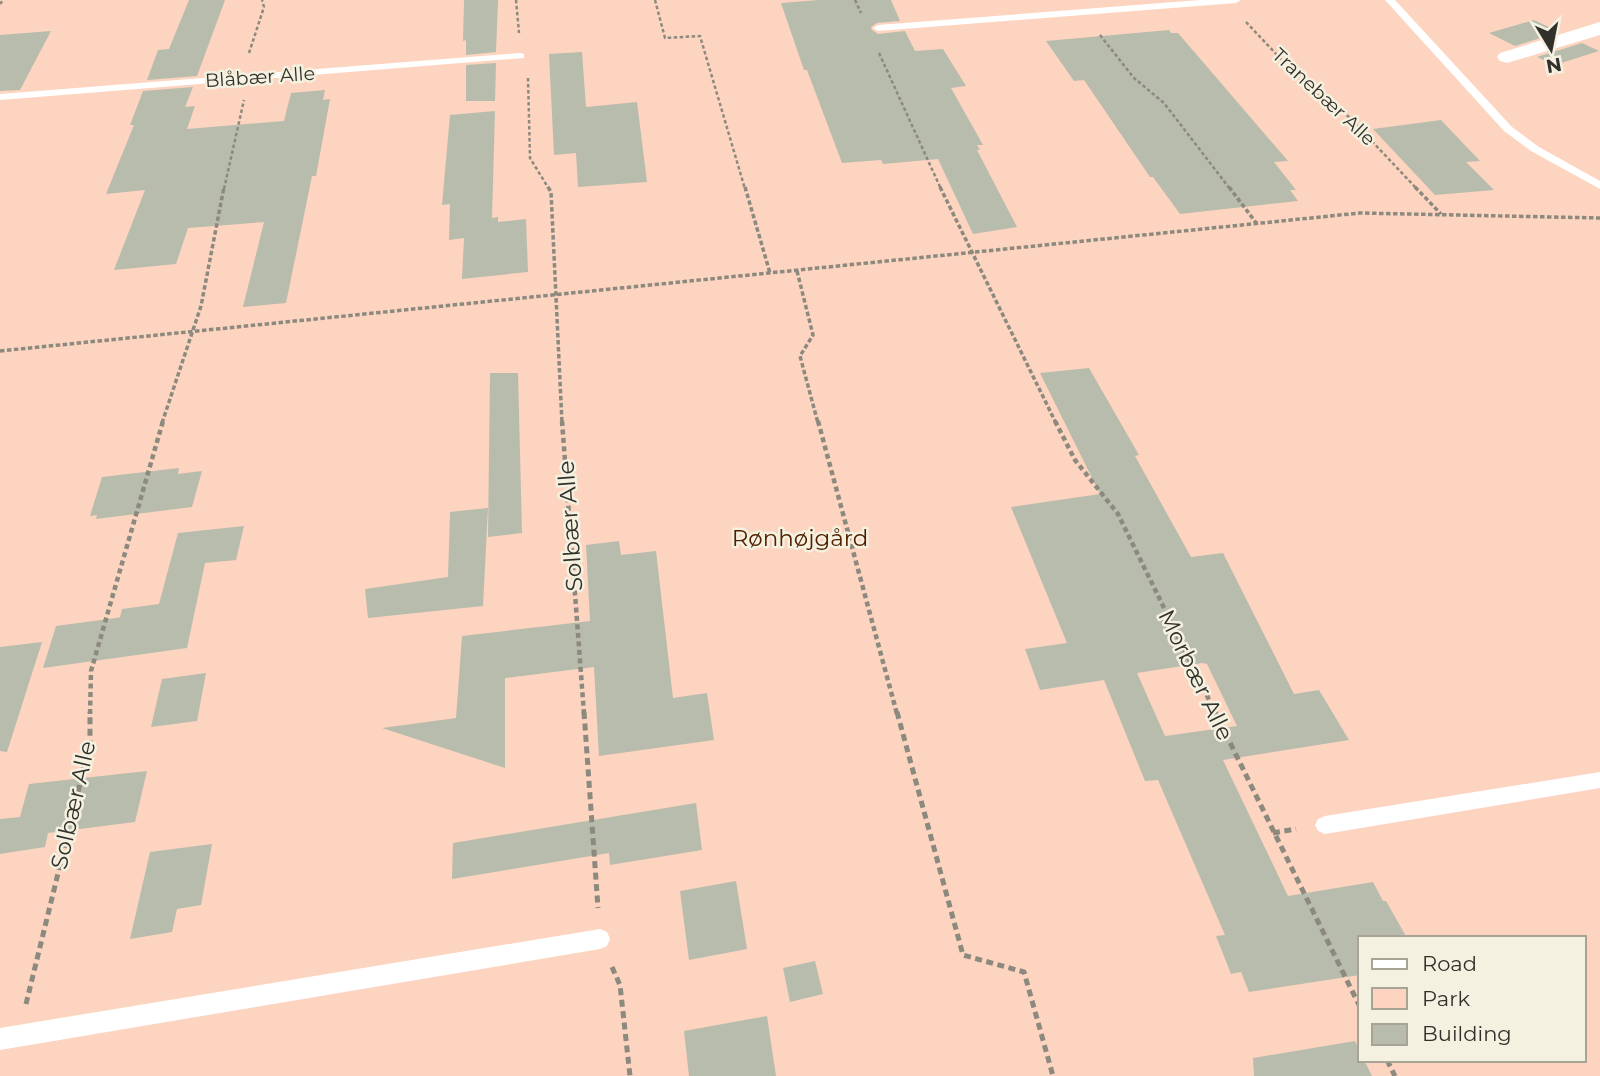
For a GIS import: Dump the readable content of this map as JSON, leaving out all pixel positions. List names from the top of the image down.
{
  "streets": {
    "lane": ["Blåbær Alle"],
    "path": ["Tranebær Alle", "Solbær Alle", "Morbær Alle"]
  },
  "crossings": [
    ["Blåbær Alle", "Solbær Alle"]
  ],
  "parks": ["Rønhøjgård"],
  "legend": ["Road", "Park", "Building"],
  "north": "bottom"
}
